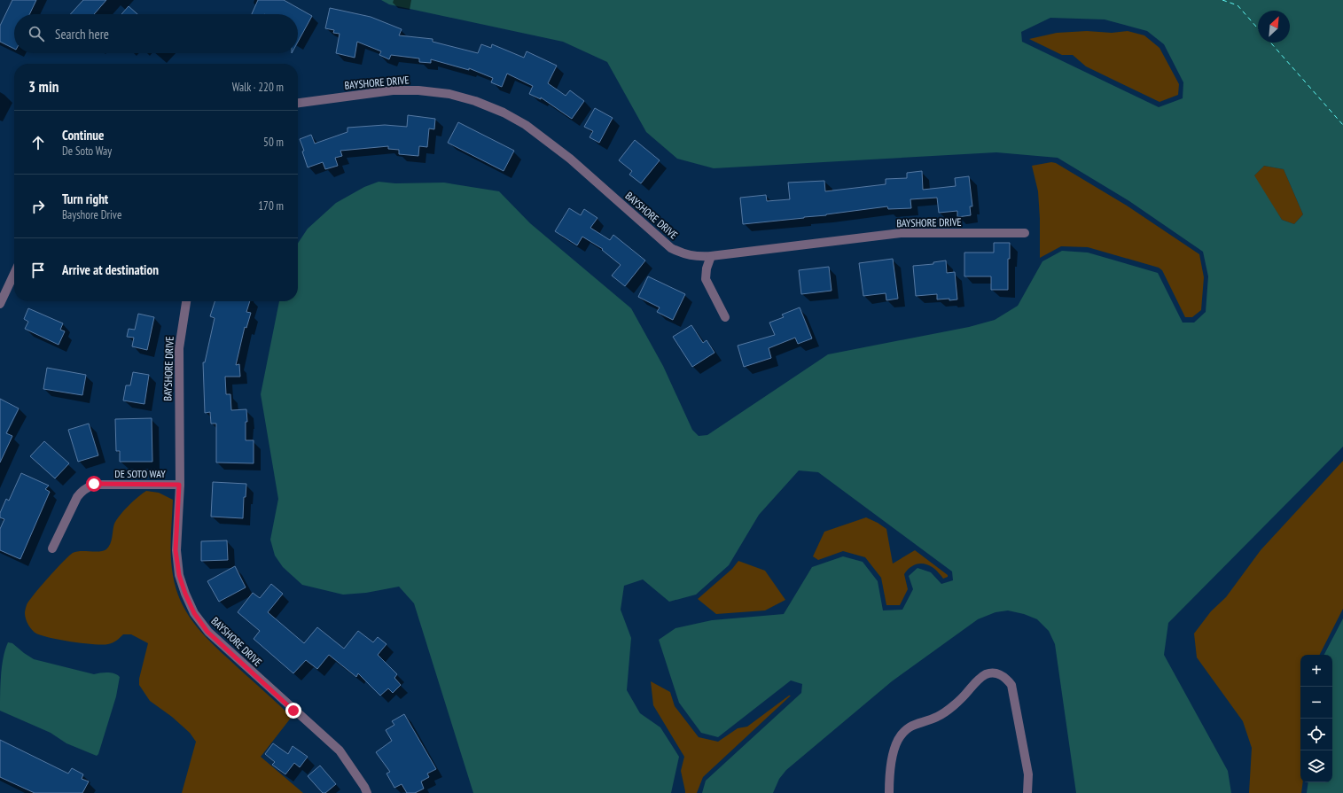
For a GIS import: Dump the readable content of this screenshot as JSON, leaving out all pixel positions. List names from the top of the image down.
{
  "streets": {
    "street": ["BAYSHORE DRIVE", "DE SOTO WAY"]
  },
  "crossings": [
    ["BAYSHORE DRIVE", "DE SOTO WAY"]
  ],
  "north": "top right",
  "page": {
    "search": "Search here",
    "heading": ["3 min", "Walk · 220 m"],
    "list": [
      ["Continue", "De Soto Way", "50 m"],
      ["Turn right", "Bayshore Drive", "170 m"],
      "Arrive at destination"
    ],
    "map_buttons": ["+", "−"]
  }
}
